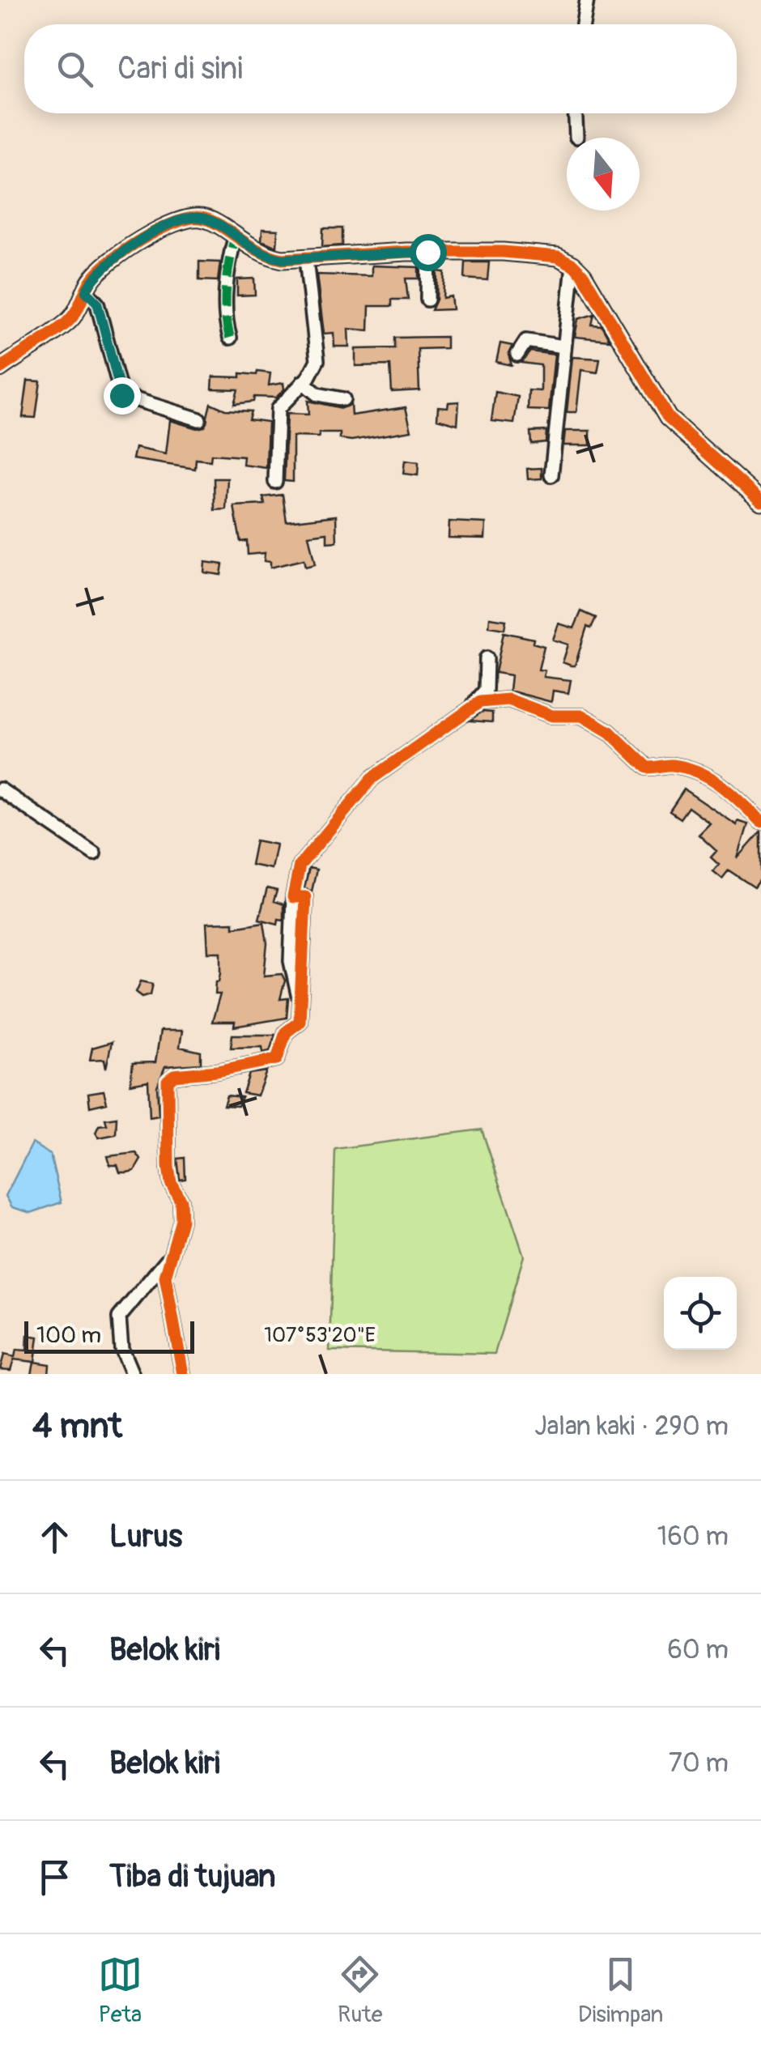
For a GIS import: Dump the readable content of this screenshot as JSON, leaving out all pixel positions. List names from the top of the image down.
{
  "scale_bar": "100 m",
  "north": "bottom",
  "page": {
    "search": "Cari di sini",
    "scale": "100 m",
    "heading": ["4 mnt", "Jalan kaki · 290 m"],
    "list": [
      ["Lurus", "160 m"],
      ["Belok kiri", "60 m"],
      ["Belok kiri", "70 m"],
      "Tiba di tujuan"
    ],
    "nav": ["Peta", "Rute", "Disimpan"]
  },
  "coordinates": ["107°53'20\"E"]
}
